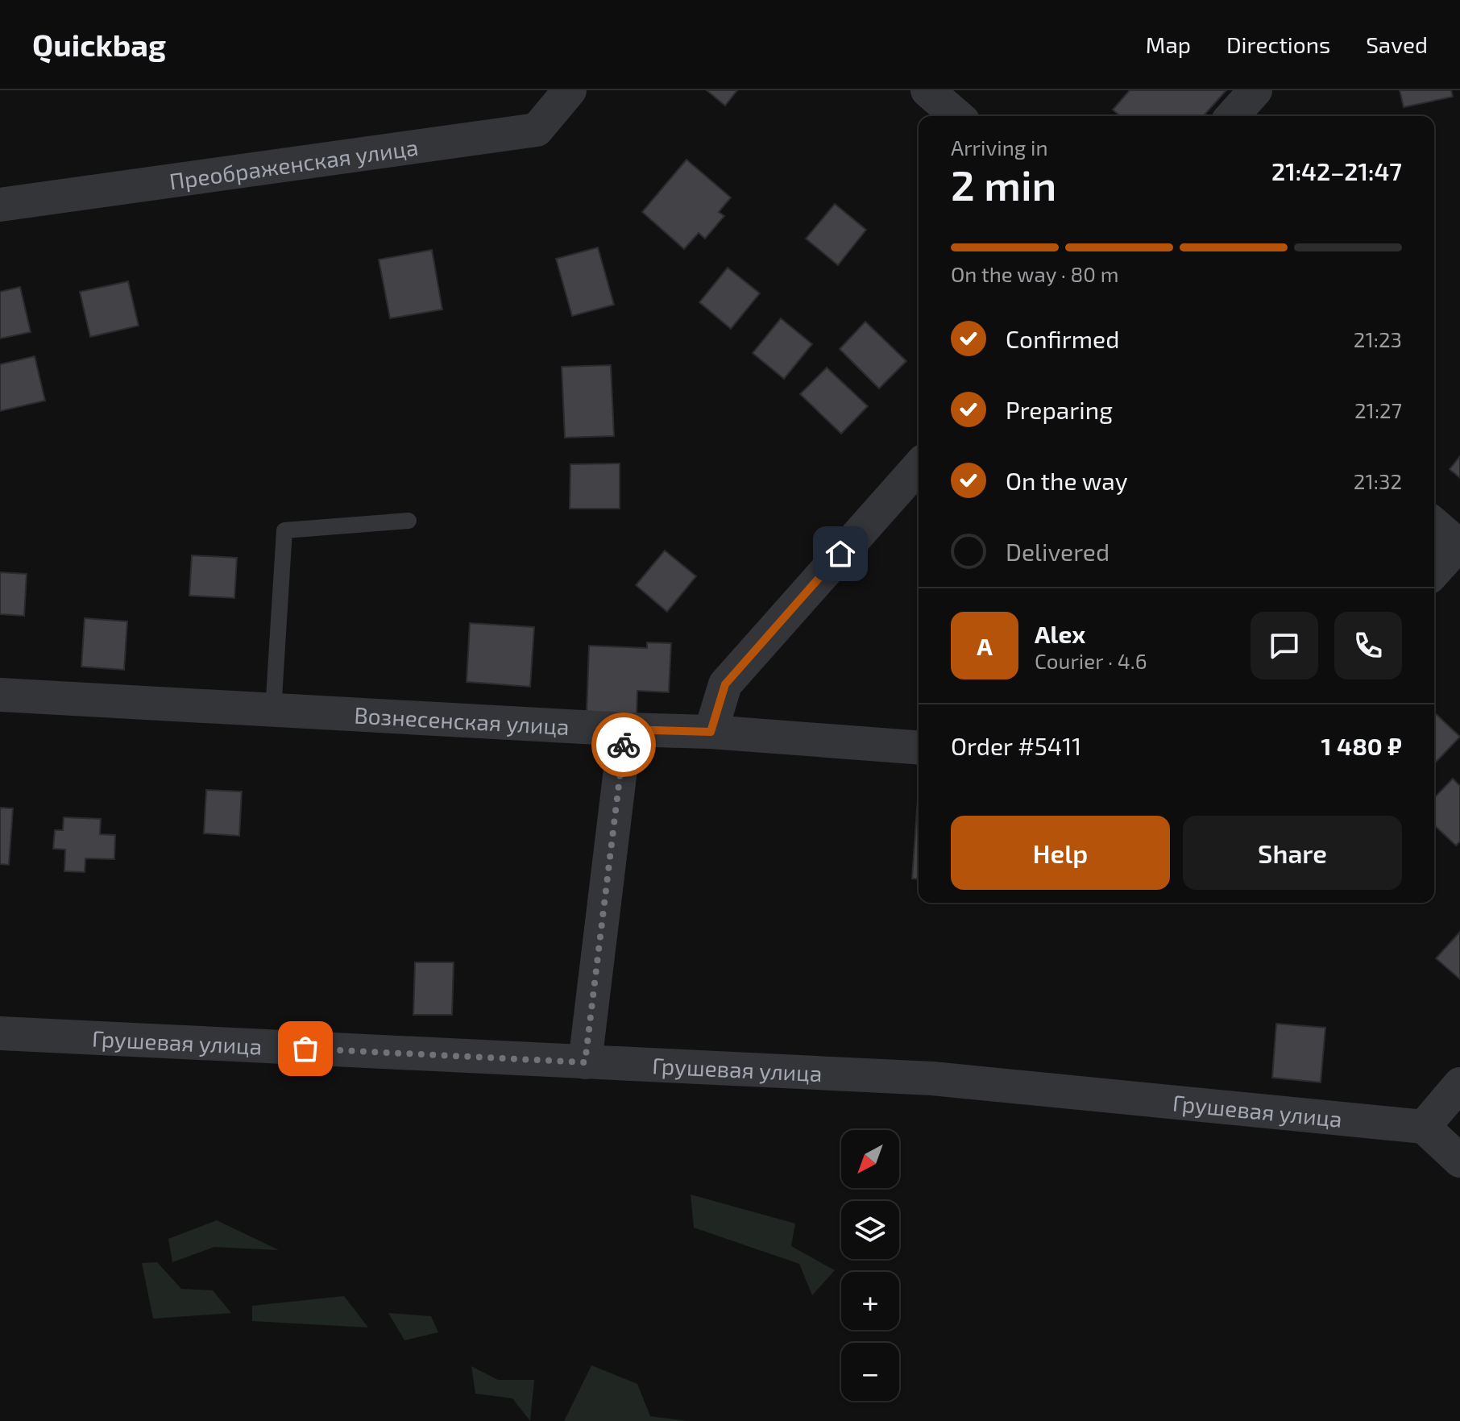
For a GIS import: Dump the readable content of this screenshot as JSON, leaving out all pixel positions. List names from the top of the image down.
{
  "streets": {
    "street": ["Преображенская улица", "Вознесенская улица", "Грушевая улица"]
  },
  "north": "bottom left",
  "page": {
    "header": "Quickbag",
    "nav": ["Map", "Directions", "Saved"],
    "heading": ["2 min", "Arriving in", "21:42–21:47"],
    "panel": [
      "Alex",
      "Courier · 4.6",
      "Order #5411",
      "1 480 ₽"
    ],
    "bar": "On the way · 80 m",
    "list": [
      ["Confirmed", "21:23"],
      ["Preparing", "21:27"],
      ["On the way", "21:32"],
      "Delivered"
    ],
    "round": "A",
    "buttons": ["Help", "Share"],
    "map_buttons": ["+", "−"]
  }
}
